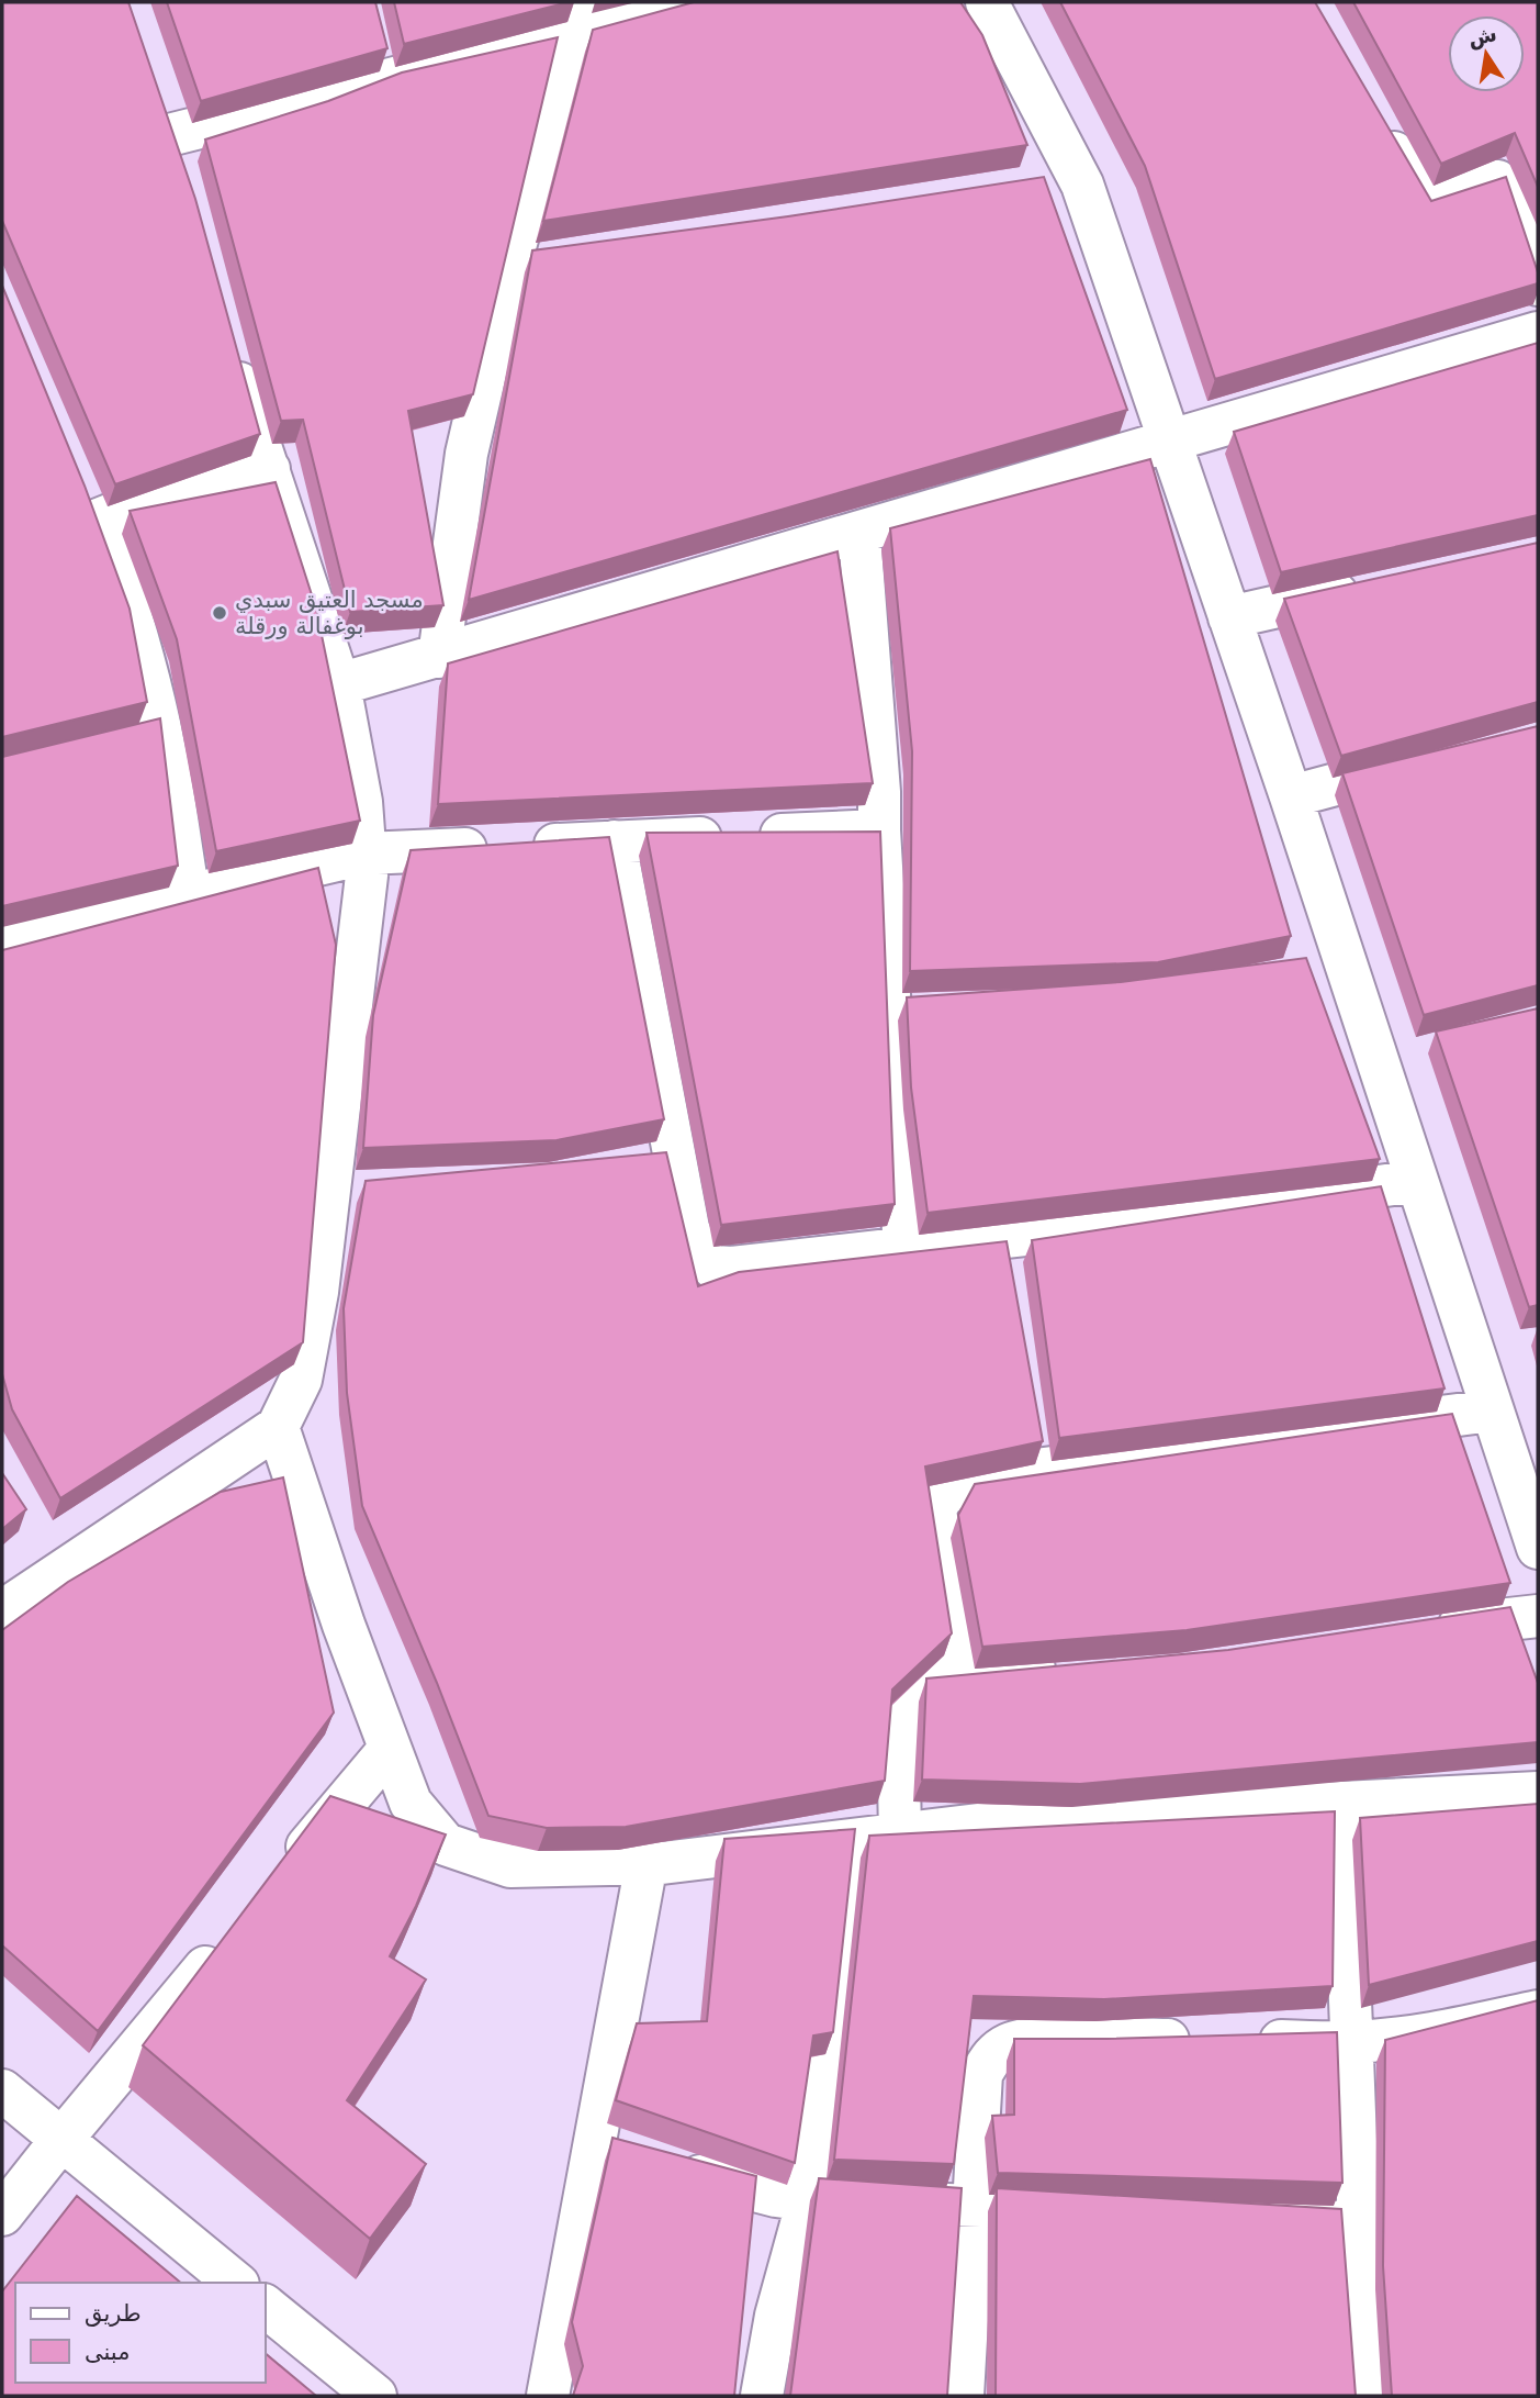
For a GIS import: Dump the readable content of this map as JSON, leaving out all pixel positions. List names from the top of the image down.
{
  "places": ["مسجد العتيق سبدي بوغفالة ورقلة"],
  "legend": ["طريق", "مبنى"],
  "north": "top"
}
